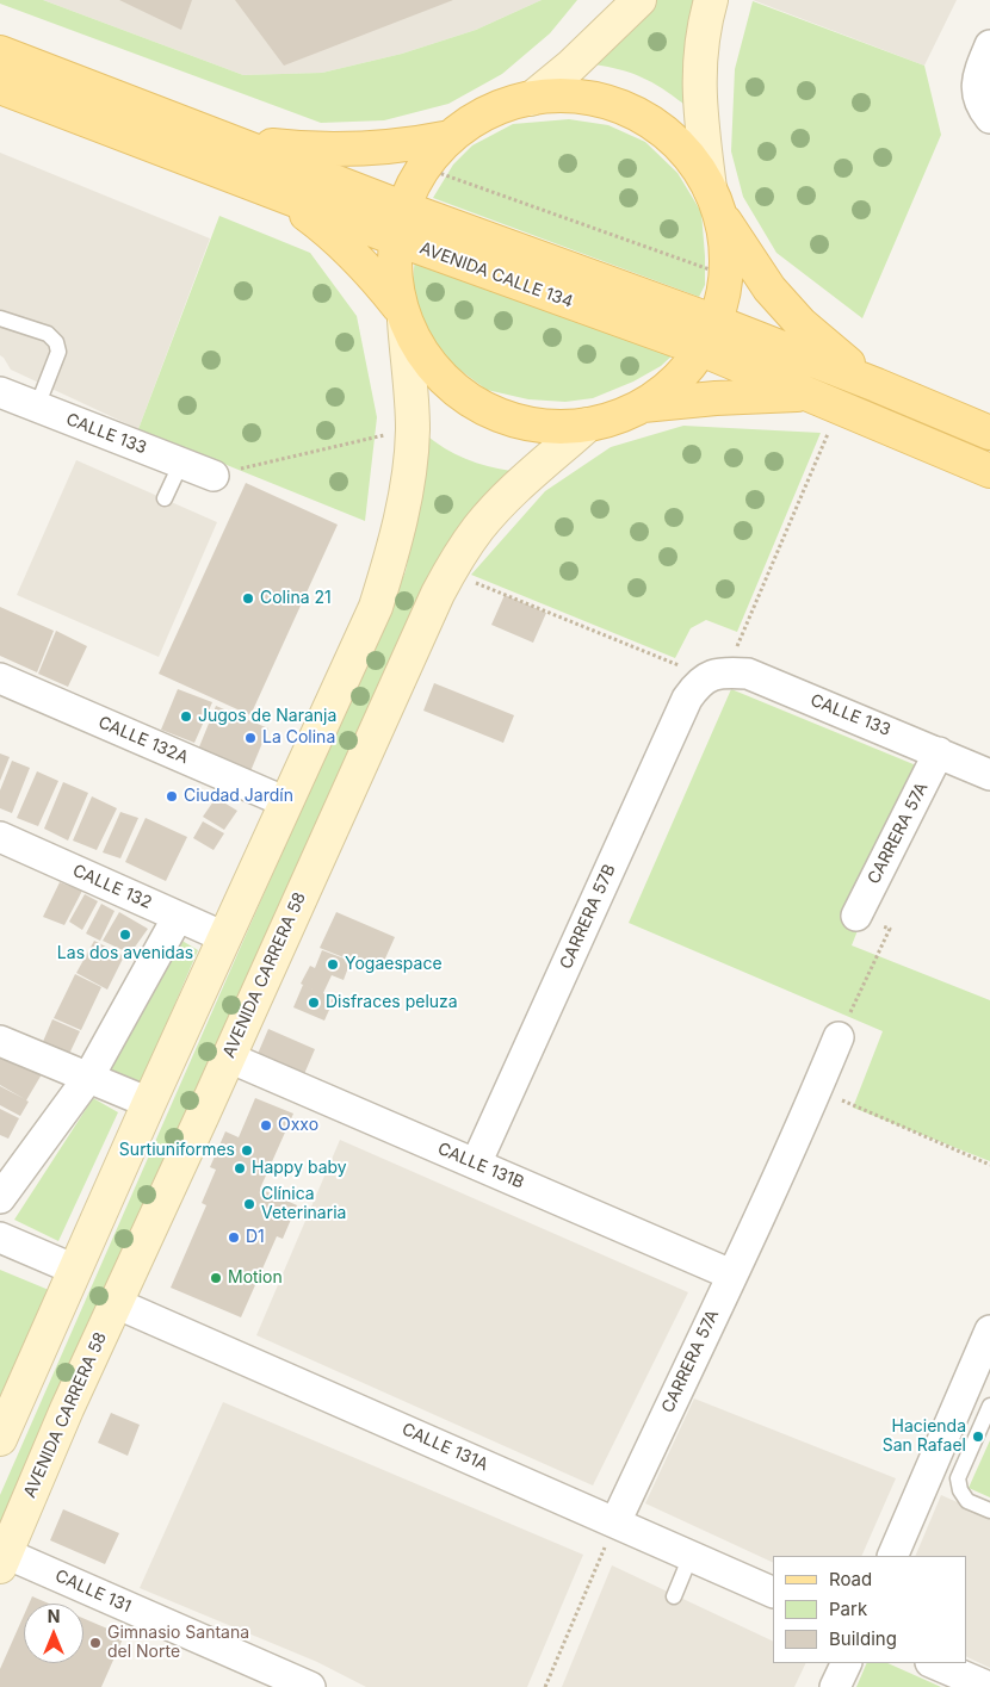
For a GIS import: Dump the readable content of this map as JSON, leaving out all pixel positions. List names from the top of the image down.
{
  "streets": {
    "main road": ["AVENIDA CALLE 134", "AVENIDA CARRERA 58"],
    "street": [
      "CALLE 133",
      "CALLE 132A",
      "CARRERA 57A",
      "CALLE 132",
      "CARRERA 57B",
      "CALLE 131B",
      "CALLE 131A",
      "CALLE 131"
    ]
  },
  "crossings": [
    ["CALLE 133", "CARRERA 57A"],
    ["CALLE 133", "CARRERA 57B"],
    ["CARRERA 57A", "CALLE 131B"],
    ["CARRERA 57A", "CALLE 131A"],
    ["CARRERA 57B", "CALLE 131B"],
    ["AVENIDA CARRERA 58", "CALLE 131B"],
    ["AVENIDA CARRERA 58", "CALLE 131A"],
    ["AVENIDA CARRERA 58", "CALLE 131"]
  ],
  "places": [
    "Colina 21",
    "Jugos de Naranja",
    "La Colina",
    "Ciudad Jardín",
    "Las dos avenidas",
    "Yogaespace",
    "Disfraces peluza",
    "Oxxo",
    "Surtiuniformes",
    "Happy baby",
    "Clínica Veterinaria",
    "D1",
    "Motion",
    "Hacienda San Rafael",
    "Gimnasio Santana del Norte"
  ],
  "legend": ["Road", "Park", "Building"],
  "north": "top"
}
